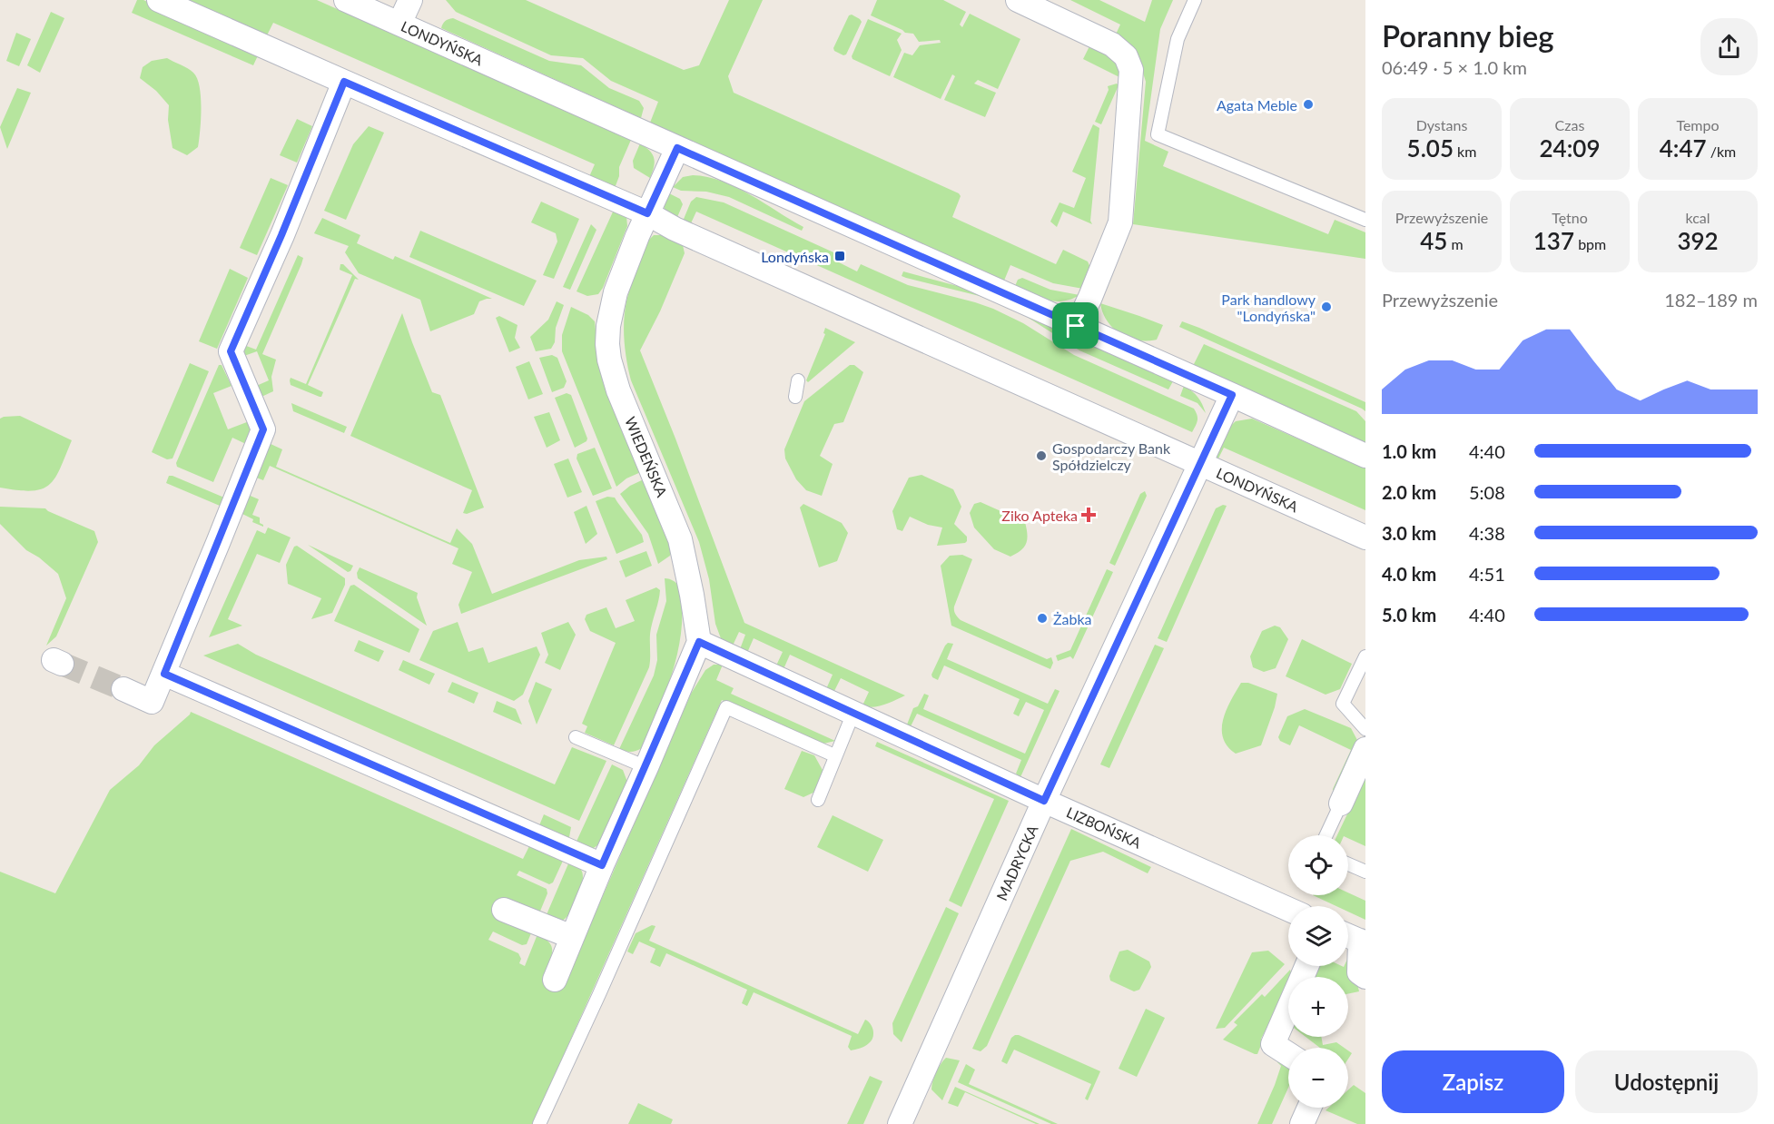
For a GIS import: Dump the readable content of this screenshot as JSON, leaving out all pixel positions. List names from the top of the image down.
{
  "streets": {
    "street": [
      "LONDYŃSKA",
      "WIEDEŃSKA",
      "LIZBOŃSKA",
      "MADRYCKA"
    ]
  },
  "crossings": [
    ["LONDYŃSKA", "WIEDEŃSKA"],
    ["LONDYŃSKA", "MADRYCKA"],
    ["WIEDEŃSKA", "LIZBOŃSKA"],
    ["LIZBOŃSKA", "MADRYCKA"]
  ],
  "places": {
    "other": [
      "Agata Meble",
      "Park handlowy \"Londyńska\"",
      "Gospodarczy Bank Spółdzielczy",
      "Żabka"
    ],
    "transit": ["Londyńska"],
    "health": ["Ziko Apteka"]
  },
  "page": {
    "heading": ["Poranny bieg", "06:49 · 5 × 1.0 km"],
    "stats": [
      ["Dystans", "5.05 km"],
      ["Czas", "24:09"],
      ["Tempo", "4:47 /km"],
      ["Przewyższenie", "45 m"],
      ["Tętno", "137 bpm"],
      ["kcal", "392"]
    ],
    "chart": ["Przewyższenie", "182–189 m"],
    "list": [
      {
        "name": "1.0 km",
        "note": "4:40"
      },
      {
        "name": "2.0 km",
        "note": "5:08"
      },
      {
        "name": "3.0 km",
        "note": "4:38"
      },
      {
        "name": "4.0 km",
        "note": "4:51"
      },
      {
        "name": "5.0 km",
        "note": "4:40"
      }
    ],
    "map_buttons": ["+", "−"],
    "buttons": ["Zapisz", "Udostępnij"]
  }
}
